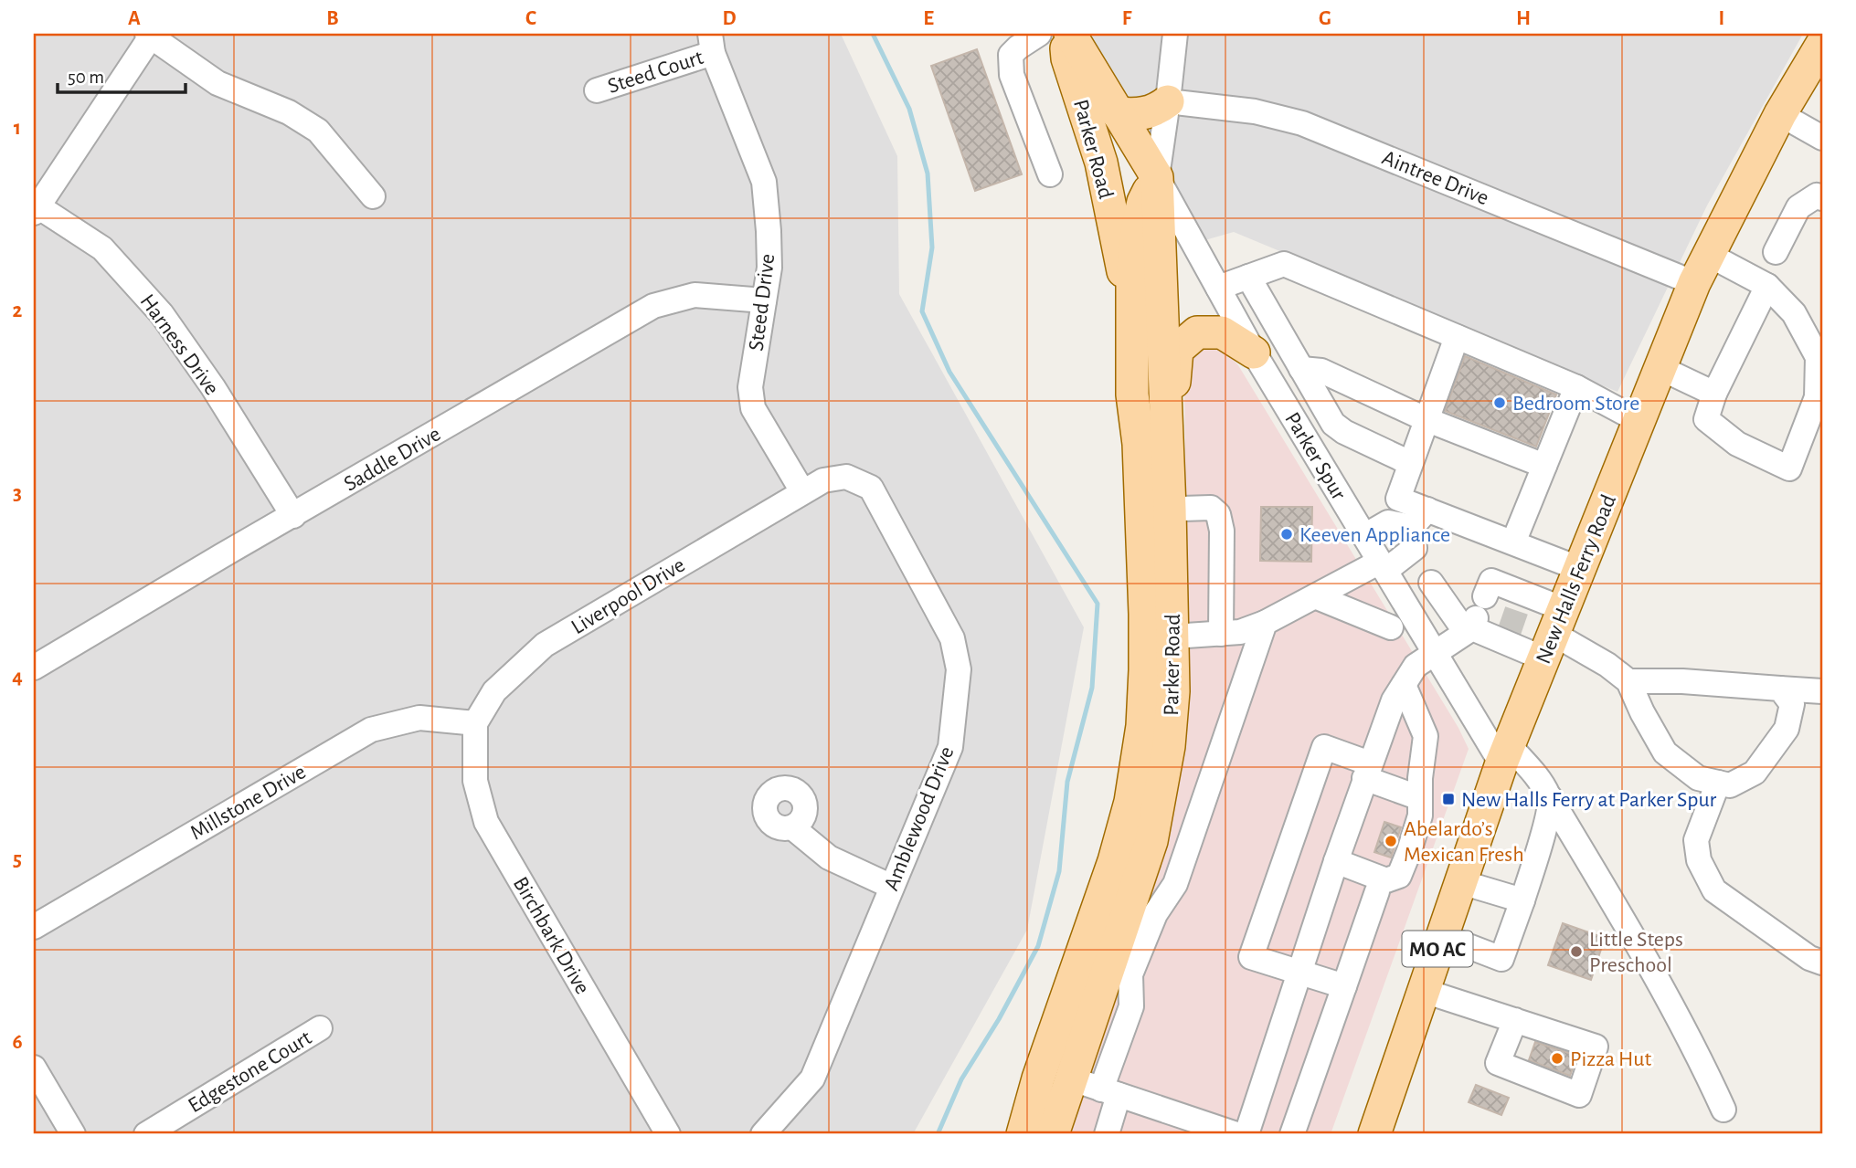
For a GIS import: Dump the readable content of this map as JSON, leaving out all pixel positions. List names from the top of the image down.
{
  "streets": {
    "main road": ["Parker Road", "New Halls Ferry Road", "MO AC"],
    "street": [
      "Steed Court",
      "Aintree Drive",
      "Steed Drive",
      "Harness Drive",
      "Parker Spur",
      "Saddle Drive",
      "Liverpool Drive",
      "Millstone Drive",
      "Amblewood Drive",
      "Birchbark Drive",
      "Edgestone Court"
    ]
  },
  "crossings": [
    ["Steed Court", "Steed Drive"],
    ["Parker Road", "Parker Spur"],
    ["Aintree Drive", "New Halls Ferry Road"],
    ["Steed Drive", "Saddle Drive"],
    ["Steed Drive", "Liverpool Drive"],
    ["Steed Drive", "Amblewood Drive"],
    ["Harness Drive", "Saddle Drive"],
    ["Parker Spur", "New Halls Ferry Road"],
    ["Liverpool Drive", "Millstone Drive"],
    ["Liverpool Drive", "Amblewood Drive"],
    ["Liverpool Drive", "Birchbark Drive"],
    ["Millstone Drive", "Birchbark Drive"]
  ],
  "places": {
    "other": [
      "Bedroom Store",
      "Keeven Appliance",
      "Abelardo’s Mexican Fresh",
      "Little Steps Preschool",
      "Pizza Hut"
    ],
    "transit": ["New Halls Ferry at Parker Spur"]
  },
  "scale_bar": "50 m",
  "grid": {
    "columns": [
      "A",
      "B",
      "C",
      "D",
      "E",
      "F",
      "G",
      "H",
      "I"
    ],
    "rows": [
      "1",
      "2",
      "3",
      "4",
      "5",
      "6"
    ]
  }
}
